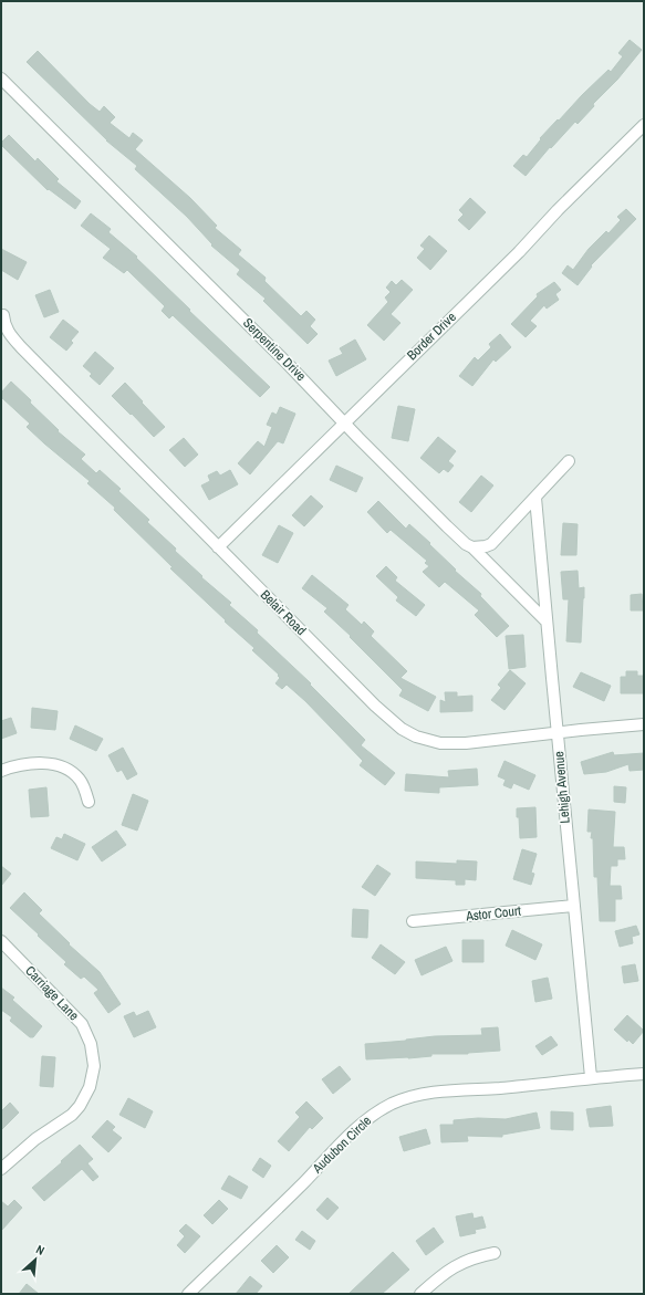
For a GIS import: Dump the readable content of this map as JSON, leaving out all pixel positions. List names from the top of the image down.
{
  "streets": {
    "street": [
      "Border Drive",
      "Serpentine Drive",
      "Belair Road",
      "Lehigh Avenue",
      "Astor Court",
      "Carriage Lane",
      "Audubon Circle"
    ]
  },
  "crossings": [
    ["Border Drive", "Serpentine Drive"],
    ["Border Drive", "Belair Road"],
    ["Serpentine Drive", "Lehigh Avenue"],
    ["Belair Road", "Lehigh Avenue"],
    ["Lehigh Avenue", "Astor Court"],
    ["Lehigh Avenue", "Audubon Circle"]
  ],
  "north": "top right"
}
